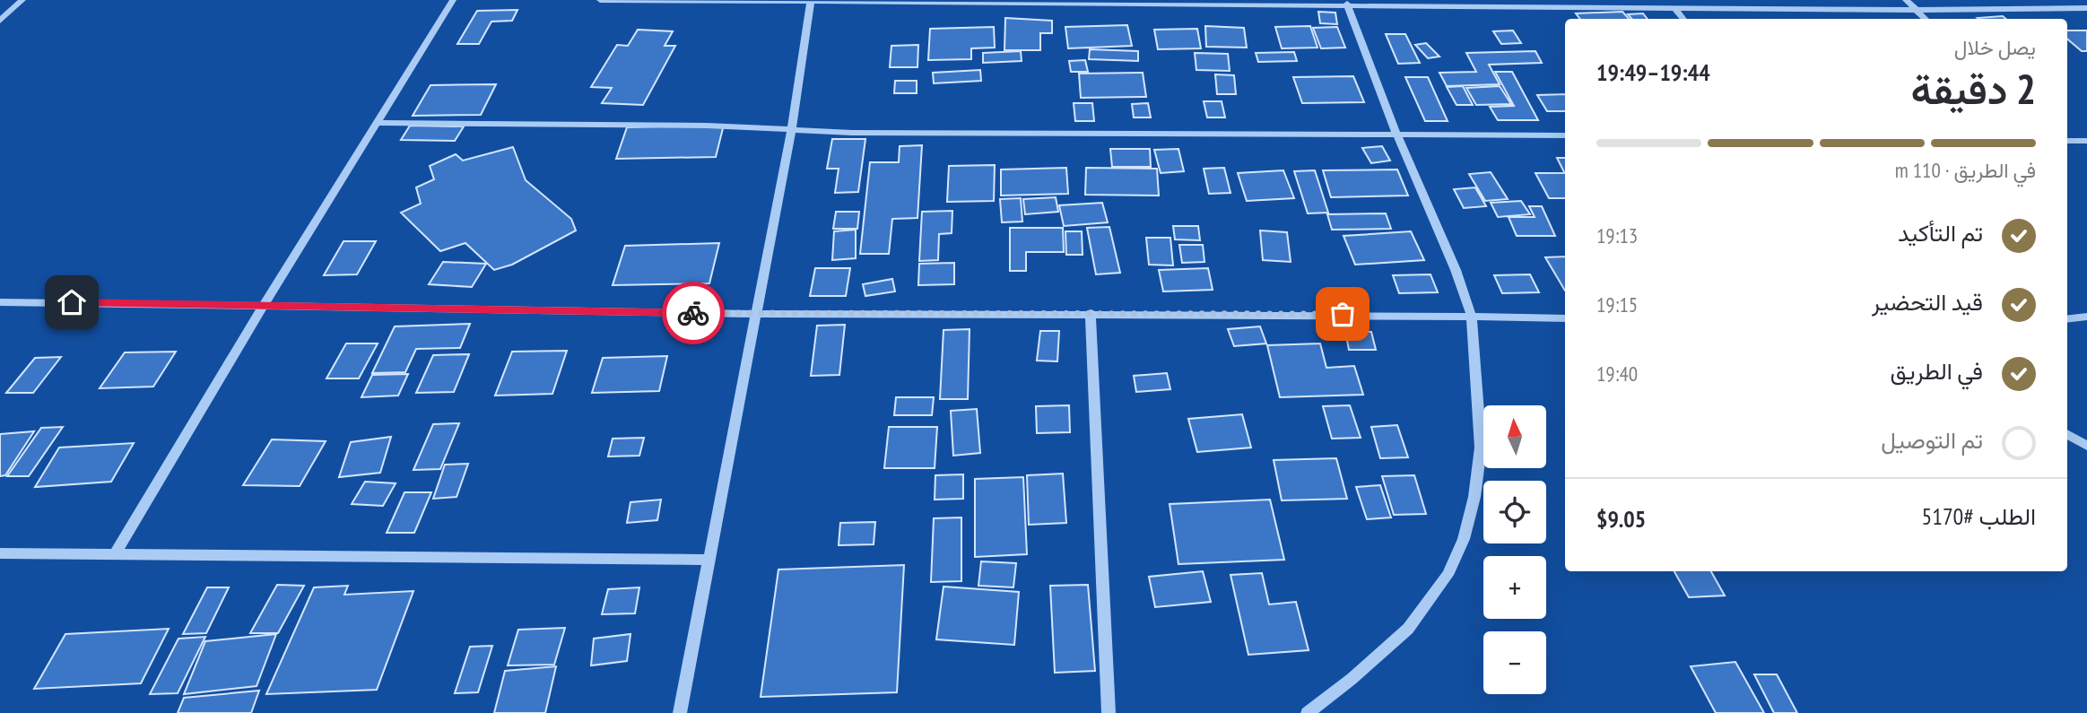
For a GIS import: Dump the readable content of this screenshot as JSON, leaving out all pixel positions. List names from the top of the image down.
{
  "north": "top",
  "page": {
    "heading": ["2 دقيقة", "يصل خلال", "19:44–19:49"],
    "panel": ["الطلب #5170", "$9.05"],
    "bar": "في الطريق · 110 m",
    "list": [
      ["تم التأكيد", "19:13"],
      ["قيد التحضير", "19:15"],
      ["في الطريق", "19:40"],
      "تم التوصيل"
    ],
    "map_buttons": ["+", "−"]
  }
}
